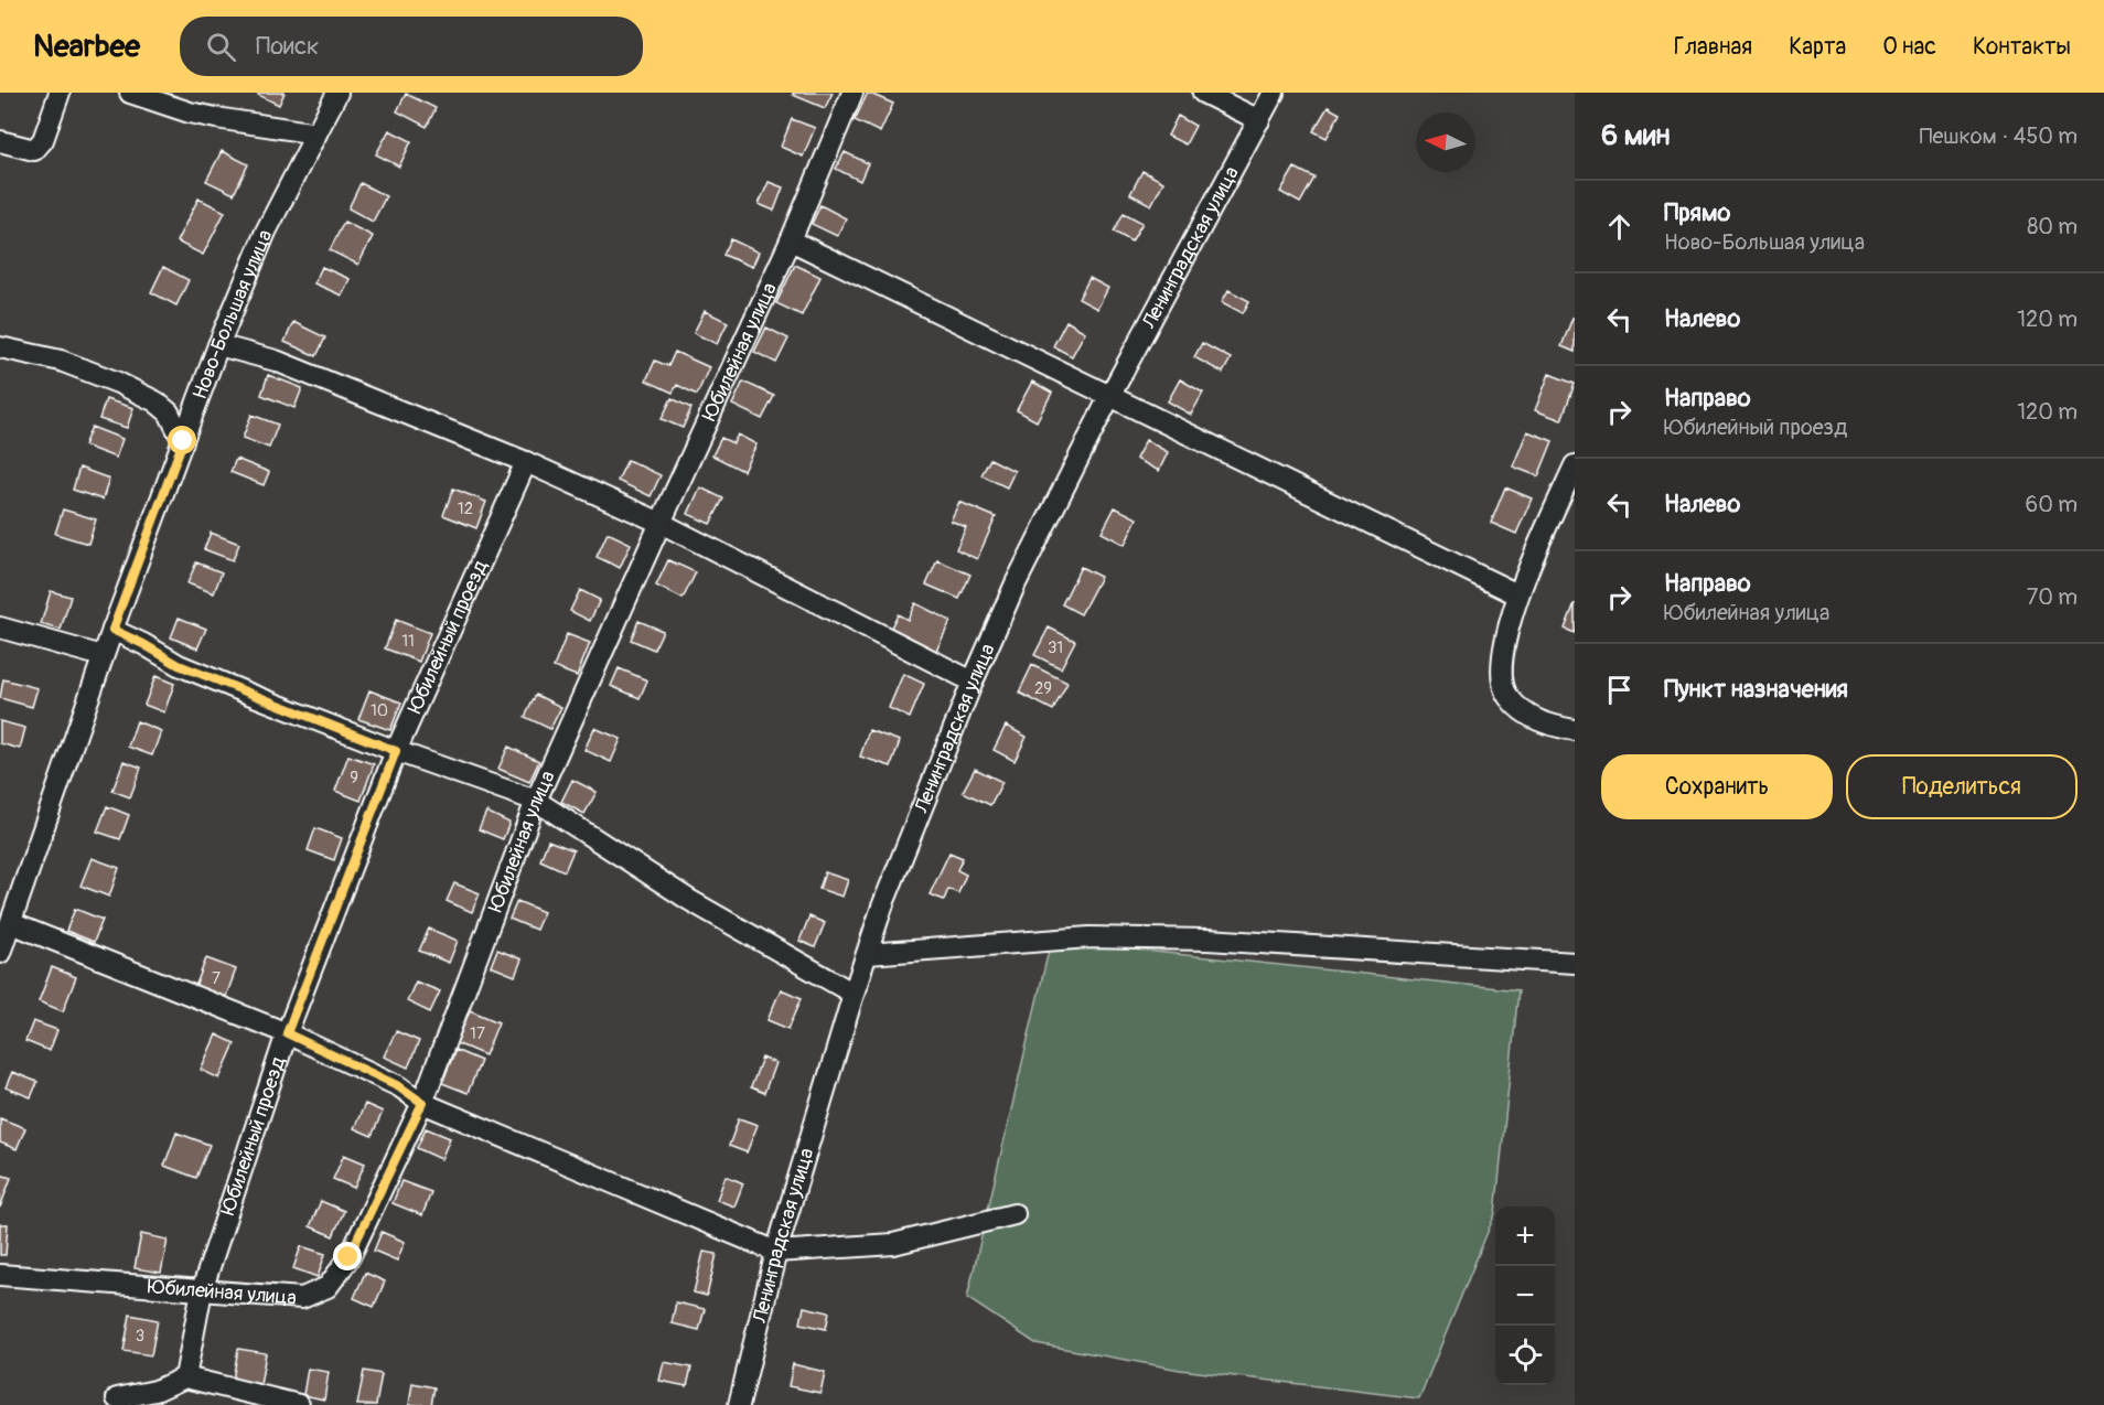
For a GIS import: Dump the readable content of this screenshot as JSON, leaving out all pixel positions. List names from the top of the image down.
{
  "streets": {
    "street": [
      "Ленинградская улица",
      "Ново-Большая улица",
      "Юбилейная улица",
      "Юбилейный проезд"
    ]
  },
  "crossings": [
    ["Юбилейная улица", "Юбилейный проезд"]
  ],
  "house_numbers": [
    "12",
    "11",
    "31",
    "29",
    "10",
    "9",
    "7",
    "17",
    "3"
  ],
  "north": "left",
  "page": {
    "header": "Nearbee",
    "search": "Поиск",
    "nav": [
      "Главная",
      "Карта",
      "О нас",
      "Контакты"
    ],
    "heading": ["6 мин", "Пешком · 450 m"],
    "list": [
      ["Прямо", "Ново-Большая улица", "80 m"],
      ["Налево", "120 m"],
      ["Направо", "Юбилейный проезд", "120 m"],
      ["Налево", "60 m"],
      ["Направо", "Юбилейная улица", "70 m"],
      "Пункт назначения"
    ],
    "buttons": ["Сохранить", "Поделиться"],
    "map_buttons": ["+", "−"]
  }
}
